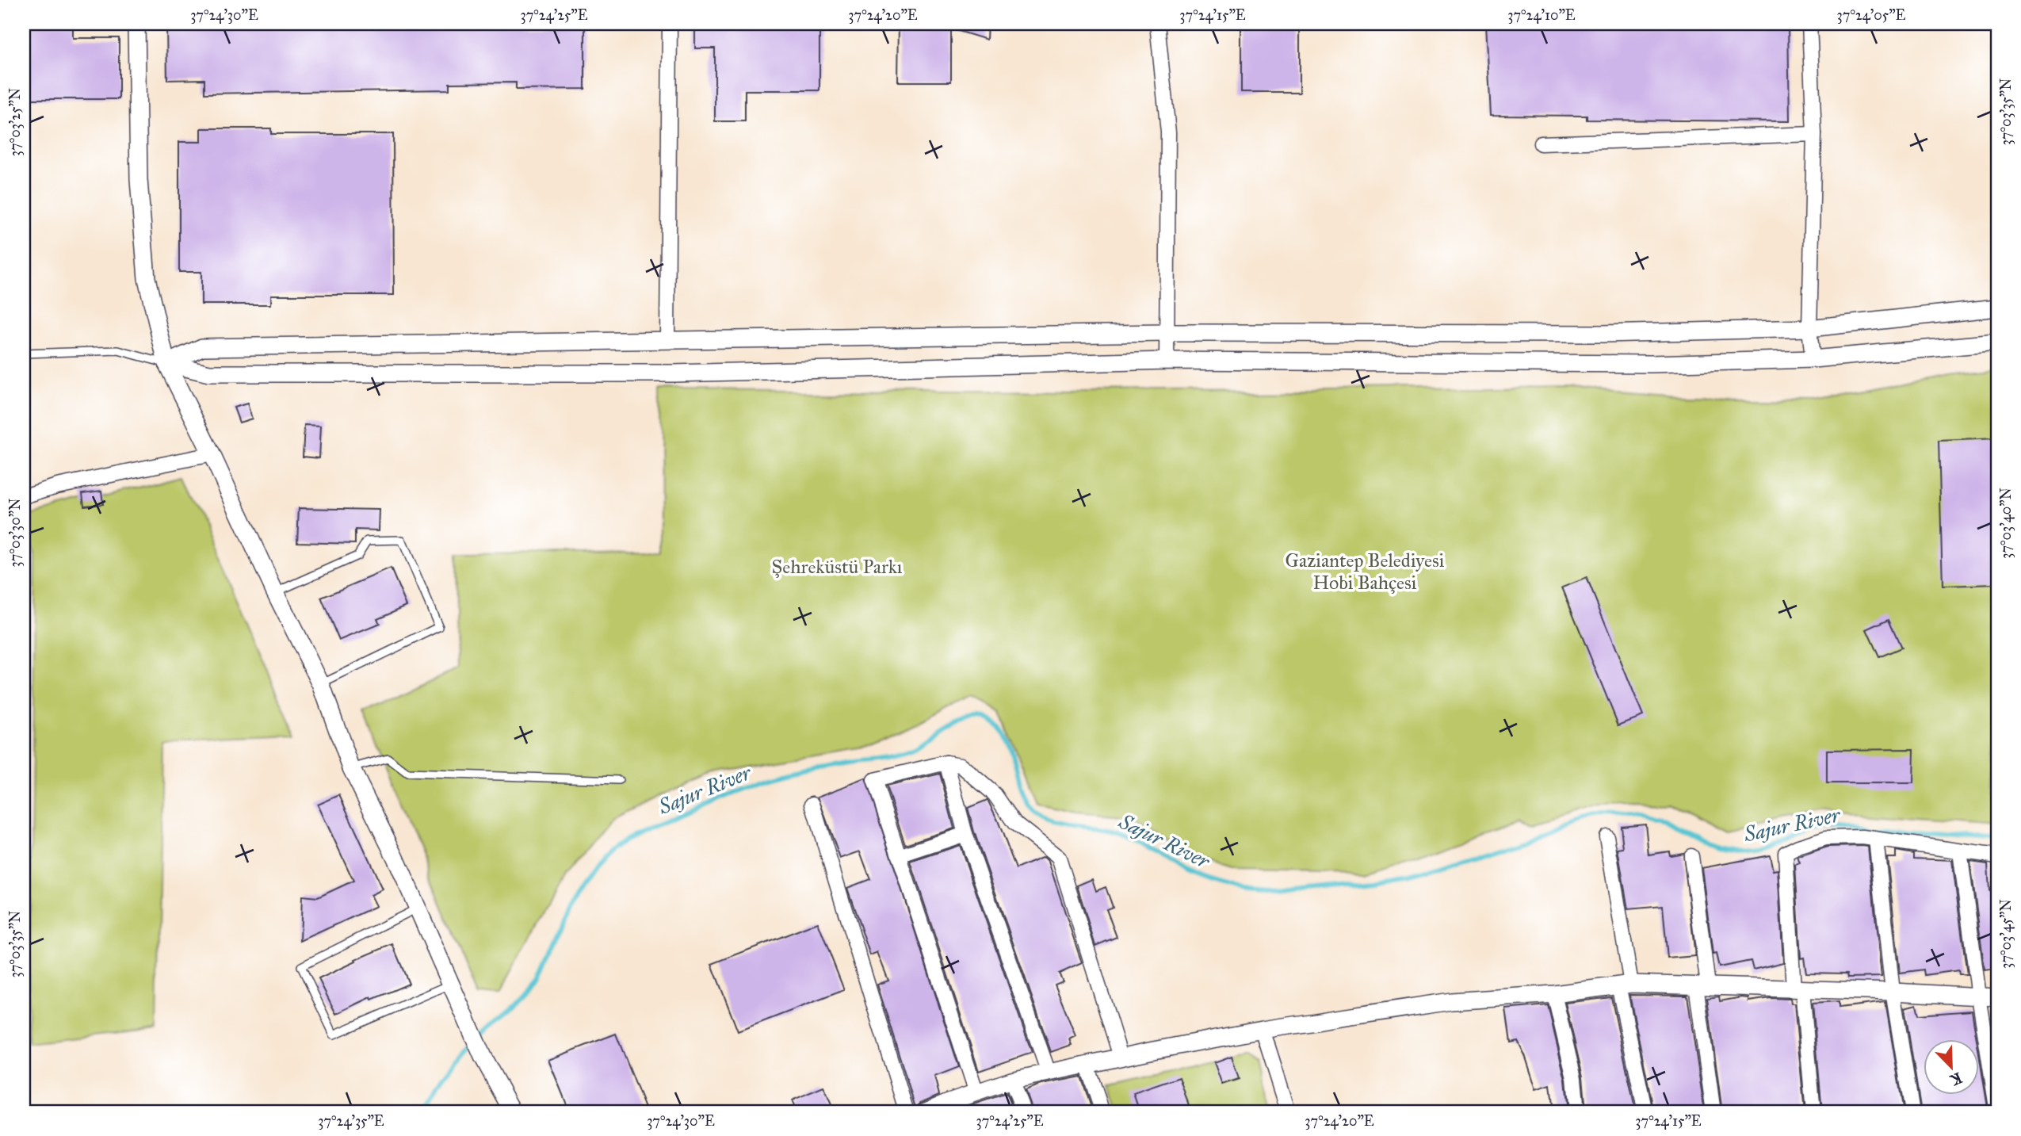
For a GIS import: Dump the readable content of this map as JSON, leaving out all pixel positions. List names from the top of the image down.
{
  "water": ["Sajur River"],
  "parks": ["Gaziantep Belediyesi Hobi Bahçesi", "Şehreküstü Parkı"],
  "north": "bottom right",
  "coordinates": [
    "37°24'30\"E",
    "37°24'25\"E",
    "37°24'20\"E",
    "37°24'15\"E",
    "37°24'10\"E",
    "37°24'05\"E",
    "37°03'35\"N",
    "37°03'25\"N",
    "37°03'40\"N",
    "37°03'30\"N",
    "37°03'45\"N",
    "37°24'35\"E"
  ]
}
